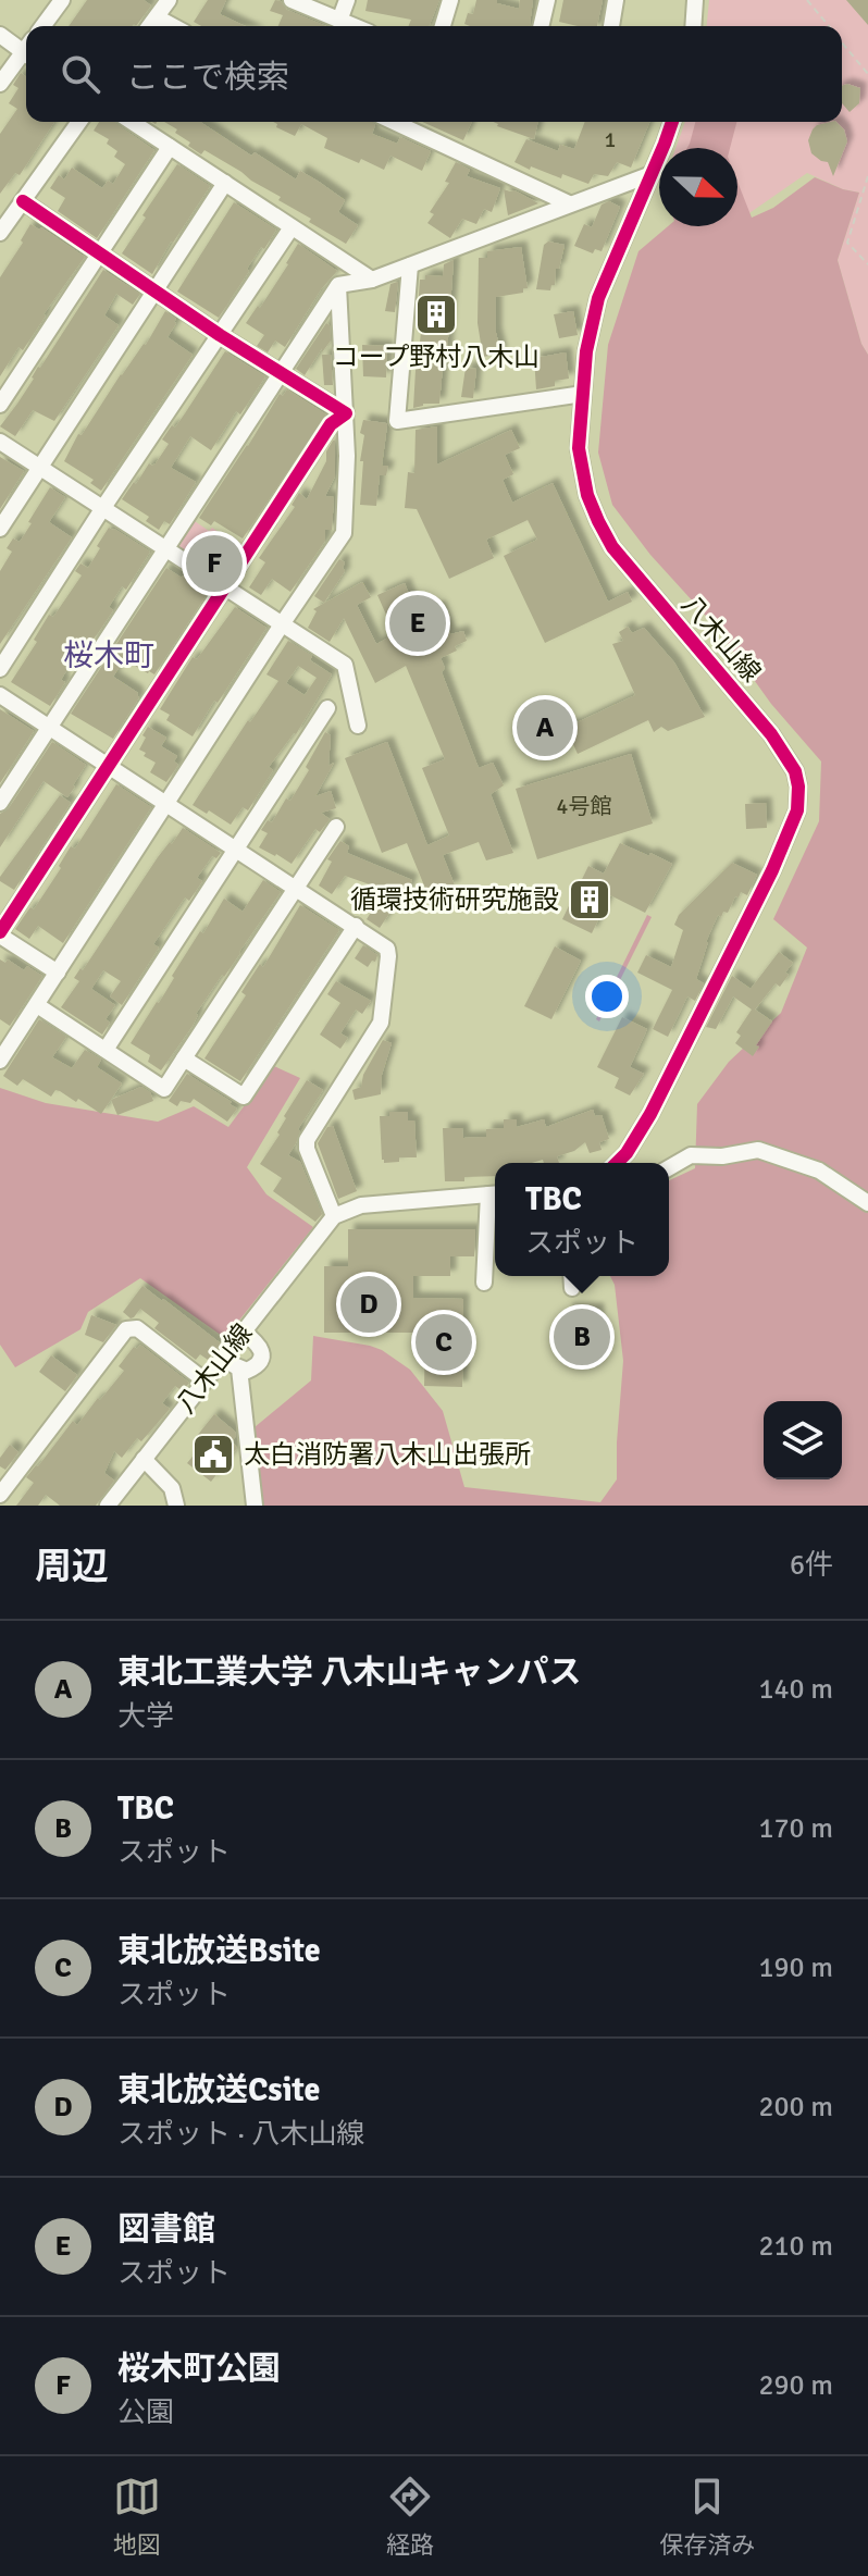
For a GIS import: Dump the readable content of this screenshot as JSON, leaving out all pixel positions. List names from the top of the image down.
{
  "streets": {
    "street": ["八木山線"]
  },
  "districts": ["桜木町"],
  "places": {
    "building": ["コープ野村八木山", "循環技術研究施設"],
    "public building": ["太白消防署八木山出張所"]
  },
  "house_numbers": ["1", "4号館"],
  "north": "right",
  "page": {
    "search": "ここで検索",
    "pins": [
      "F",
      "E",
      "A",
      "D",
      "B",
      "C"
    ],
    "popup": ["TBC", "スポット"],
    "heading": ["周辺", "6件"],
    "list": [
      {
        "mark": "A",
        "name": "東北工業大学 八木山キャンパス",
        "note": "大学",
        "value": "140 m"
      },
      {
        "mark": "B",
        "name": "TBC",
        "note": "スポット",
        "value": "170 m"
      },
      {
        "mark": "C",
        "name": "東北放送Bsite",
        "note": "スポット",
        "value": "190 m"
      },
      {
        "mark": "D",
        "name": "東北放送Csite",
        "note": "スポット · 八木山線",
        "value": "200 m"
      },
      {
        "mark": "E",
        "name": "図書館",
        "note": "スポット",
        "value": "210 m"
      },
      {
        "mark": "F",
        "name": "桜木町公園",
        "note": "公園",
        "value": "290 m"
      }
    ],
    "nav": ["地図", "経路", "保存済み"]
  }
}
